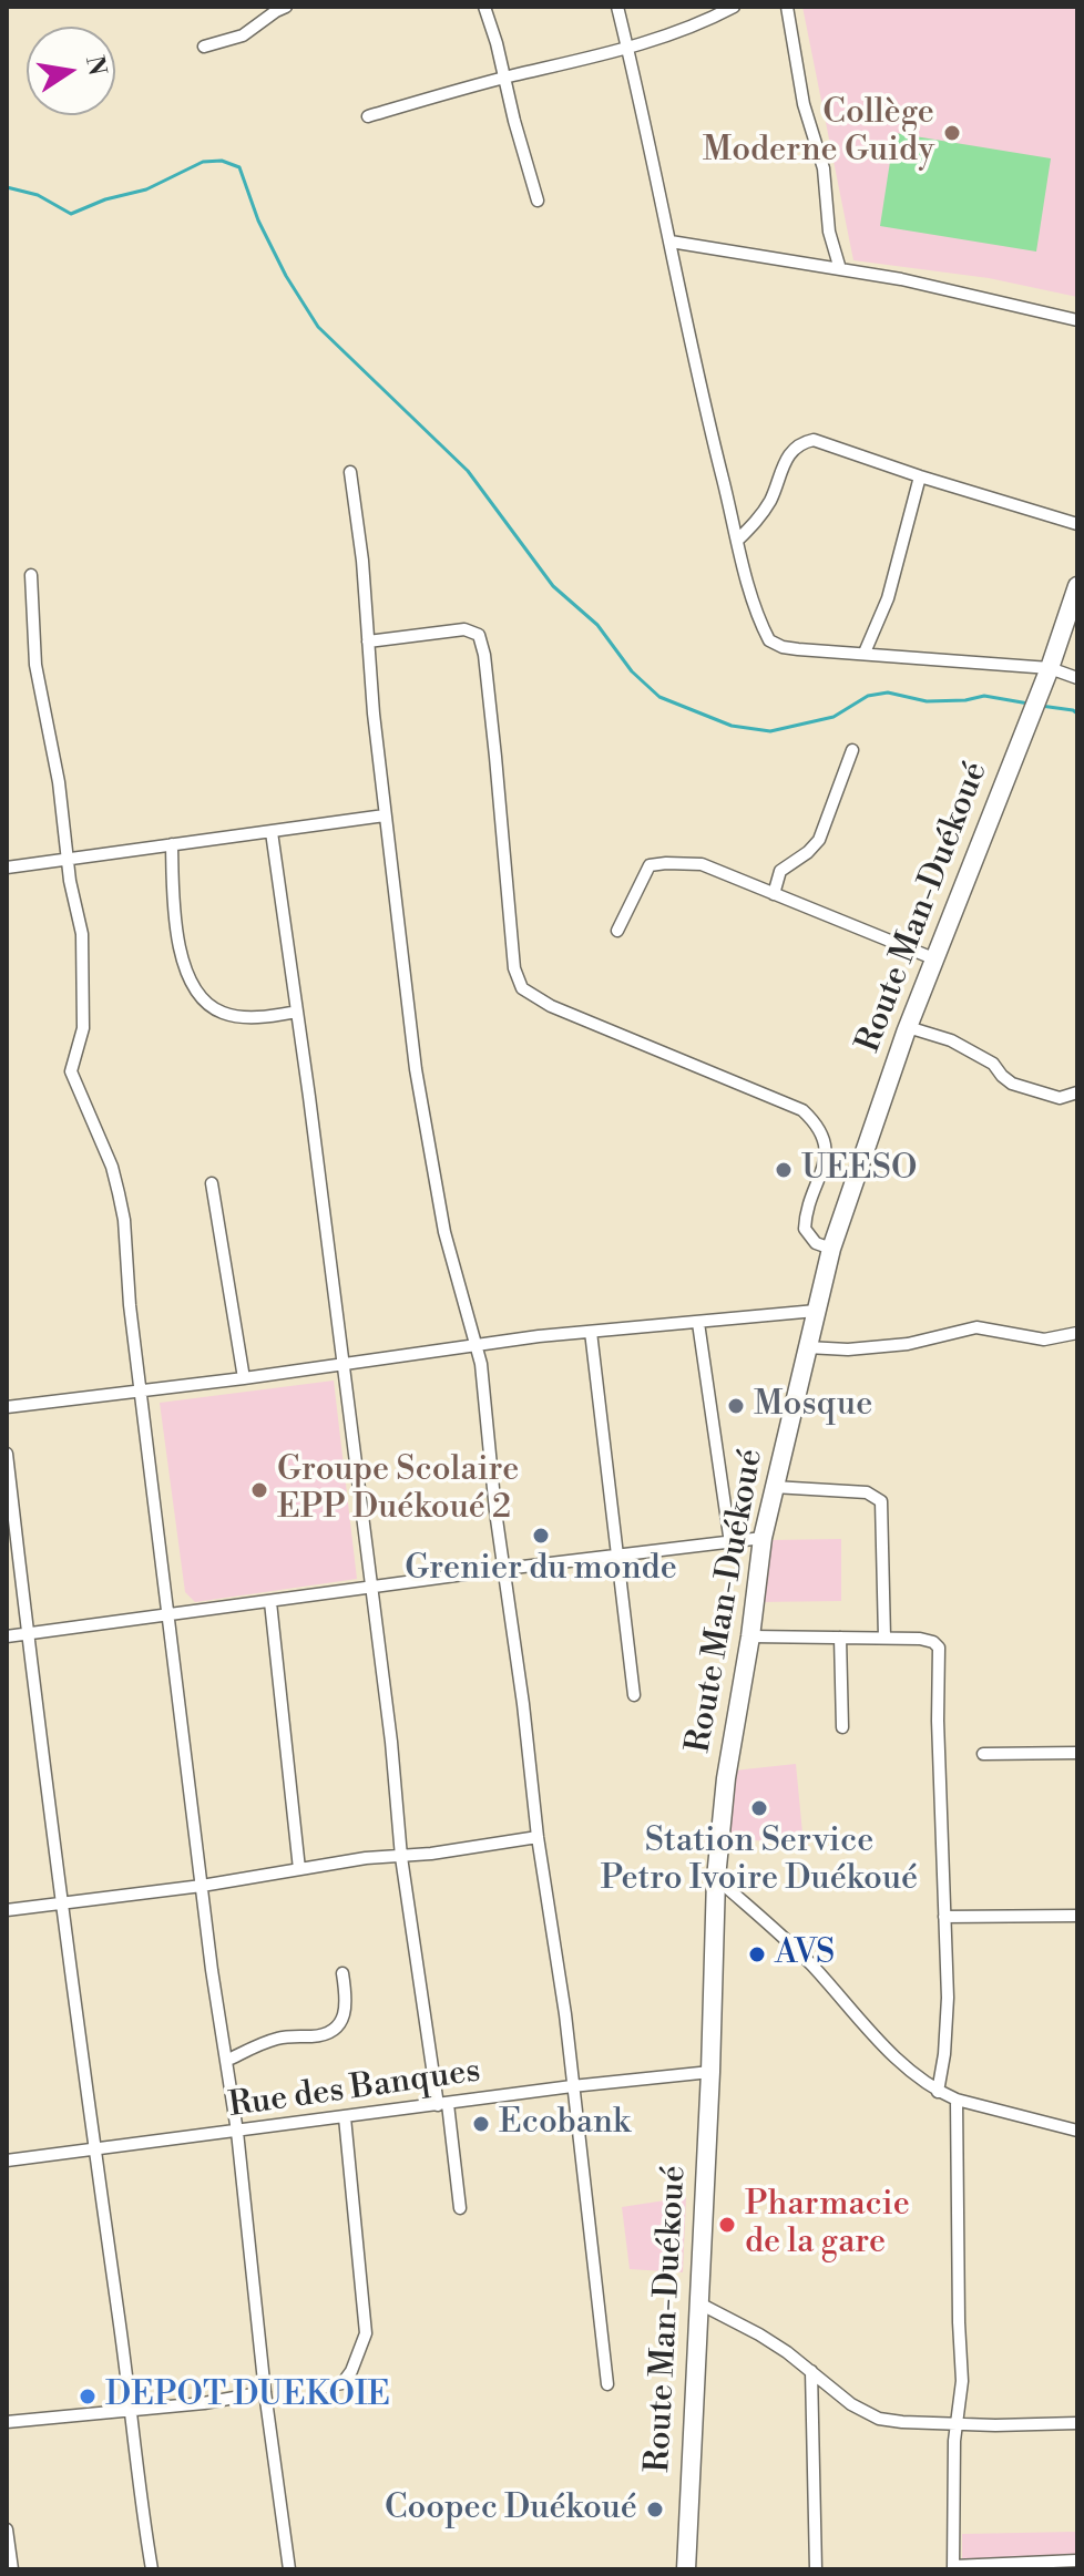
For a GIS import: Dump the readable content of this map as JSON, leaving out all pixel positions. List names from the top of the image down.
{
  "streets": {
    "main road": ["Route Man-Duékoué"],
    "street": ["Rue des Banques"]
  },
  "crossings": [
    ["Route Man-Duékoué", "Rue des Banques"]
  ],
  "places": [
    "Collège Moderne Guidy",
    "UEESO",
    "Mosque",
    "Groupe Scolaire EPP Duékoué 2",
    "Grenier du monde",
    "Station Service Petro Ivoire Duékoué",
    "AVS",
    "Ecobank",
    "Pharmacie de la gare",
    "DEPOT DUEKOIE",
    "Coopec Duékoué"
  ],
  "north": "right"
}
